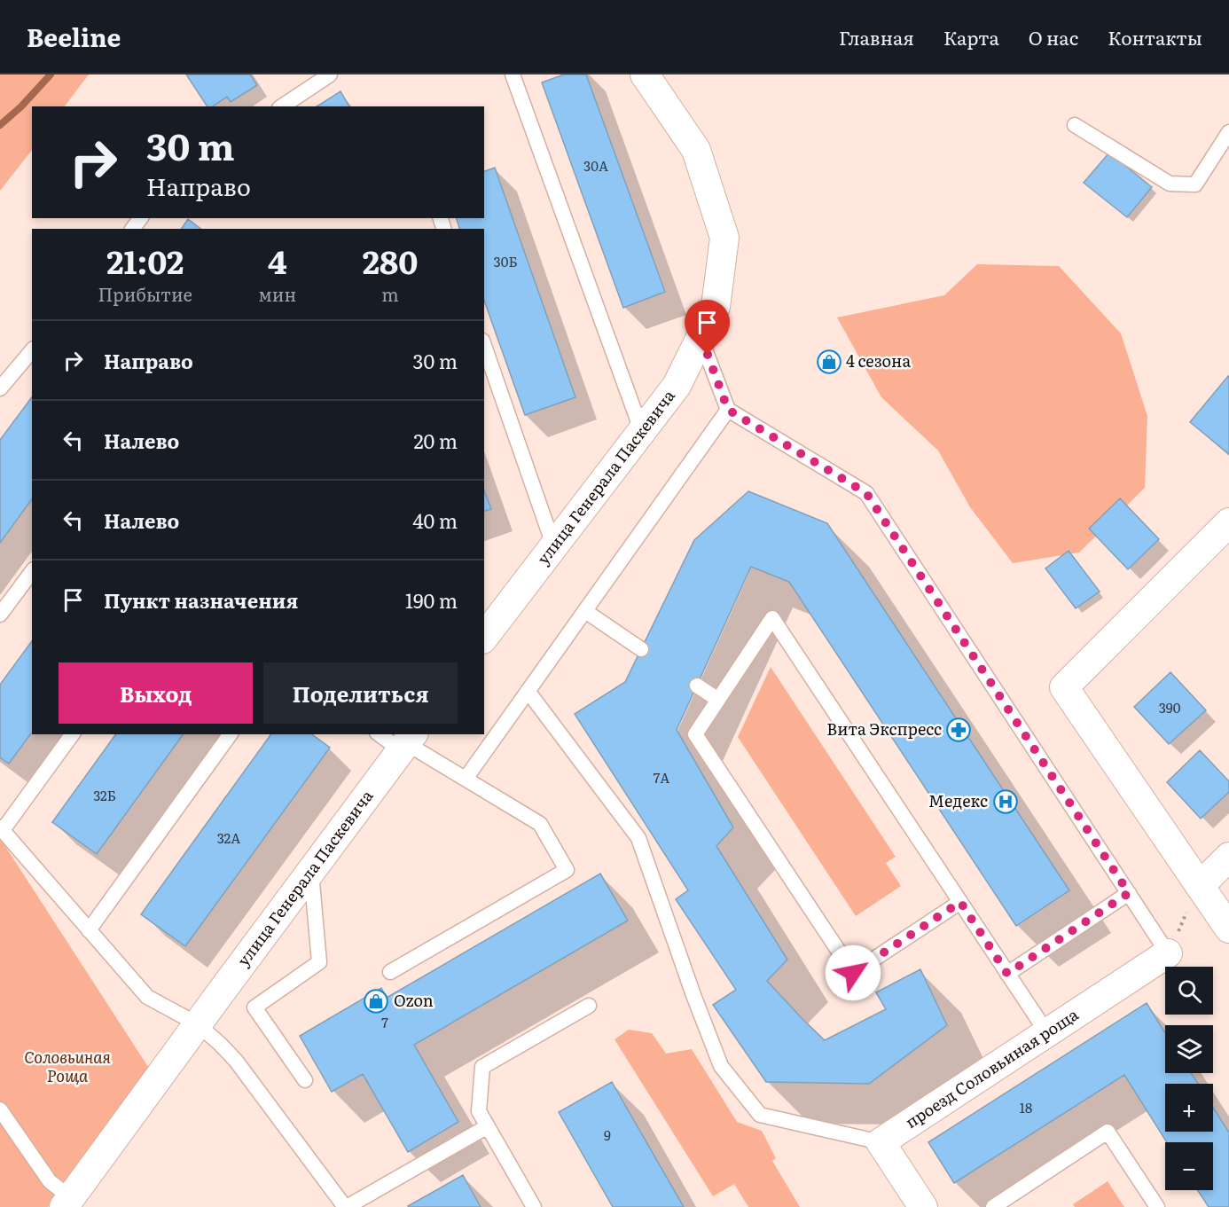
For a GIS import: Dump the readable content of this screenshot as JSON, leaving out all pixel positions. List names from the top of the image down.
{
  "streets": {
    "street": ["улица Генерала Паскевича", "проезд Соловьиная роща"]
  },
  "parks": ["Соловьиная Роща"],
  "places": {
    "shop": ["4 сезона", "Ozon"],
    "pharmacy": ["Вита Экспресс"],
    "hospital": ["Медекс"]
  },
  "house_numbers": [
    "30А",
    "30Б",
    "390",
    "7А",
    "32Б",
    "32А",
    "7",
    "18",
    "9"
  ],
  "page": {
    "header": "Beeline",
    "nav": [
      "Главная",
      "Карта",
      "О нас",
      "Контакты"
    ],
    "turn": ["30 m", "Направо"],
    "eta": [
      "21:02",
      "Прибытие",
      "4",
      "мин",
      "280",
      "m"
    ],
    "list": [
      {
        "name": "Направо",
        "value": "30 m"
      },
      {
        "name": "Налево",
        "value": "20 m"
      },
      {
        "name": "Налево",
        "value": "40 m"
      },
      {
        "name": "Пункт назначения",
        "value": "190 m"
      }
    ],
    "buttons": ["Выход", "Поделиться"],
    "map_buttons": ["+", "−"]
  }
}
